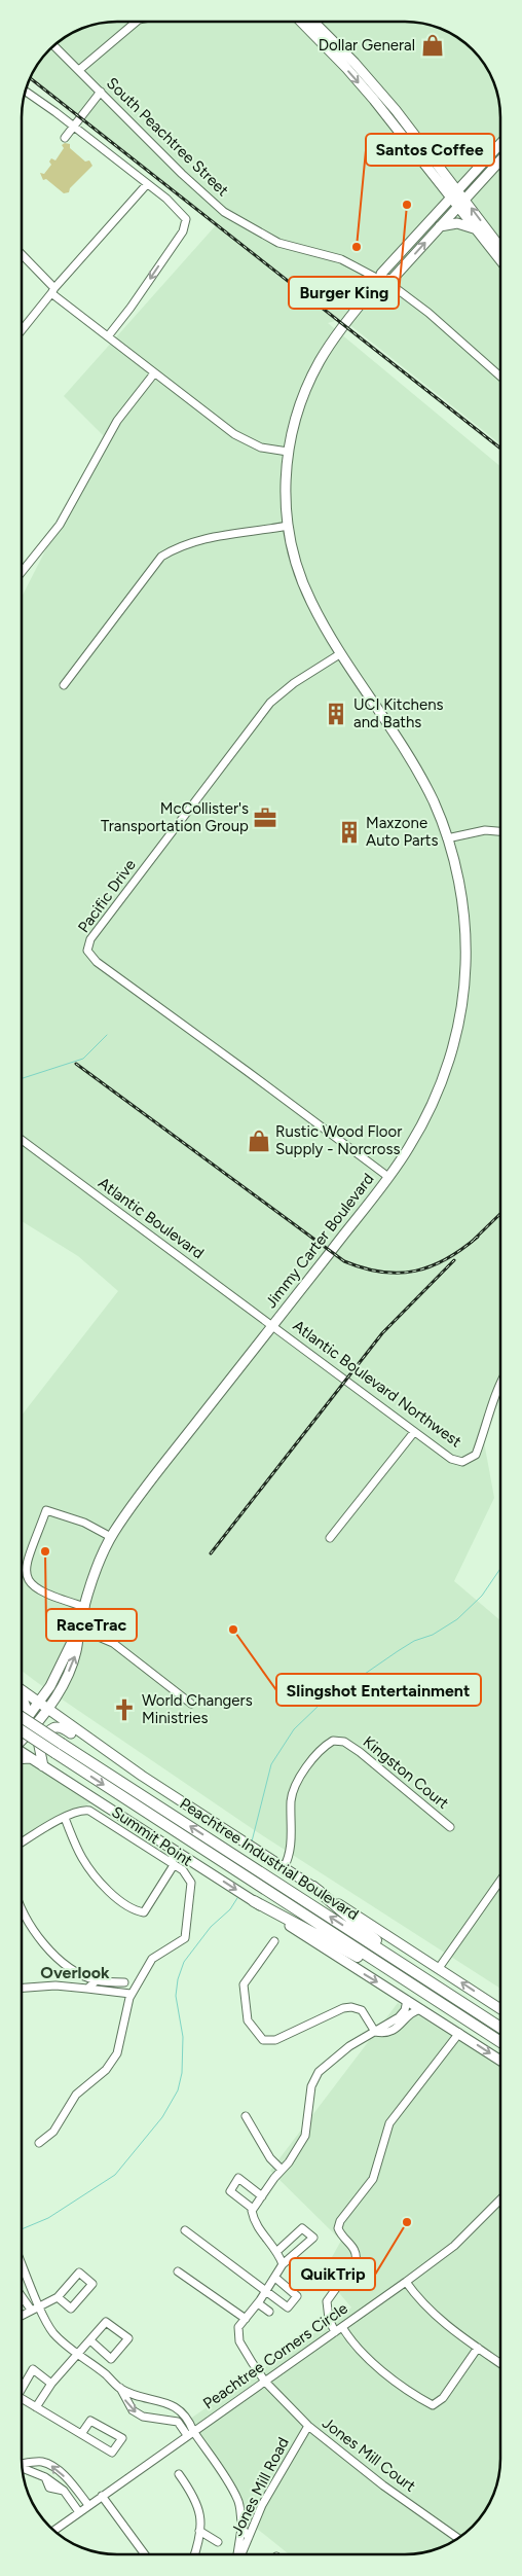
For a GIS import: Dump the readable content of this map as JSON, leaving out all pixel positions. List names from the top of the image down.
{
  "streets": {
    "highway": ["Peachtree Industrial Boulevard"],
    "main road": ["Jimmy Carter Boulevard"],
    "street": [
      "South Peachtree Street",
      "Pacific Drive",
      "Atlantic Boulevard",
      "Atlantic Boulevard Northwest",
      "Kingston Court",
      "Summit Point",
      "Peachtree Corners Circle",
      "Jones Mill Court",
      "Jones Mill Road"
    ]
  },
  "crossings": [
    ["South Peachtree Street", "Jimmy Carter Boulevard"],
    ["Pacific Drive", "Jimmy Carter Boulevard"],
    ["Atlantic Boulevard", "Jimmy Carter Boulevard"],
    ["Atlantic Boulevard", "Atlantic Boulevard Northwest"],
    ["Jimmy Carter Boulevard", "Atlantic Boulevard Northwest"],
    ["Jimmy Carter Boulevard", "Peachtree Industrial Boulevard"],
    ["Kingston Court", "Peachtree Industrial Boulevard"],
    ["Peachtree Corners Circle", "Jones Mill Court"],
    ["Jones Mill Court", "Jones Mill Road"]
  ],
  "districts": ["Overlook"],
  "places": {
    "shop": ["Dollar General", "Rustic Wood Floor Supply - Norcross"],
    "other": [
      "Burger King",
      "Santos Coffee",
      "RaceTrac",
      "Slingshot Entertainment",
      "QuikTrip"
    ],
    "building": ["UCI Kitchens and Baths", "Maxzone Auto Parts"],
    "office": ["McCollister's Transportation Group"],
    "church": ["World Changers Ministries"]
  }
}
